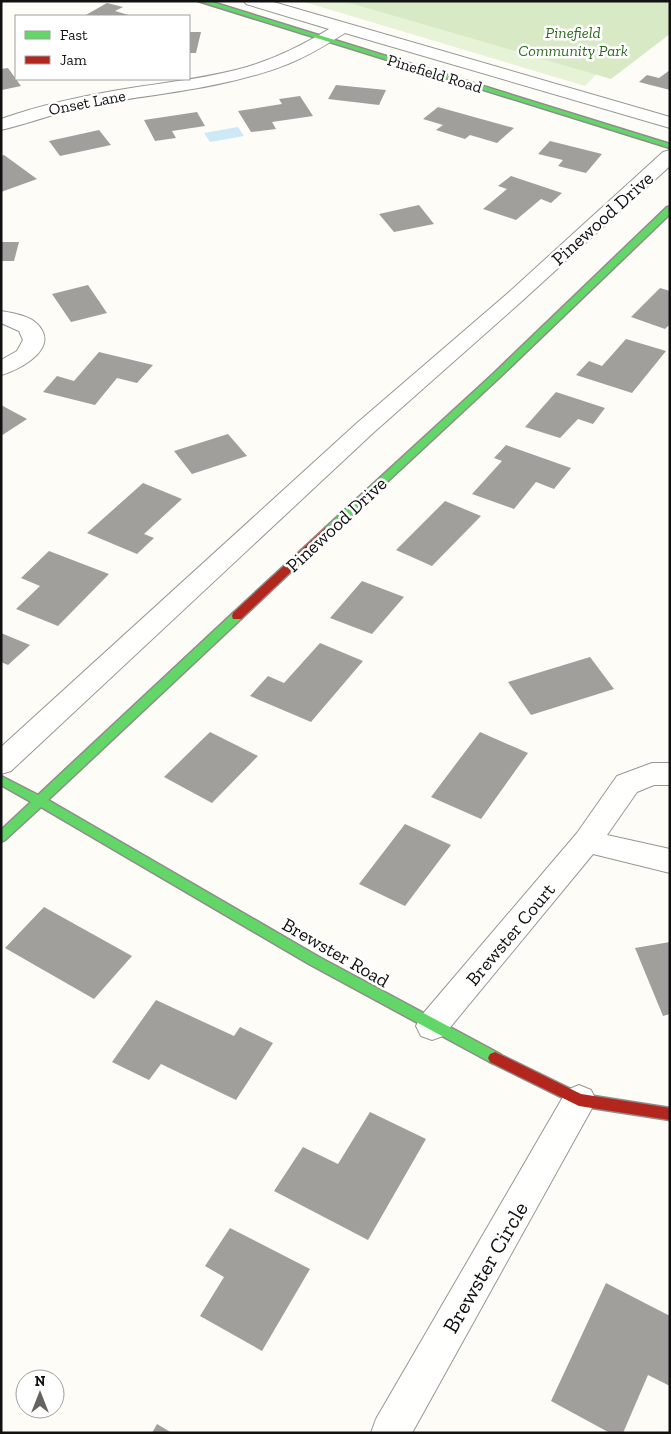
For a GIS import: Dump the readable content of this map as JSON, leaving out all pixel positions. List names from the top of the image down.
{
  "streets": {
    "street": [
      "Pinefield Road",
      "Onset Lane",
      "Pinewood Drive",
      "Brewster Court",
      "Brewster Road",
      "Brewster Circle"
    ]
  },
  "crossings": [
    ["Pinefield Road", "Onset Lane"],
    ["Pinewood Drive", "Brewster Road"],
    ["Brewster Court", "Brewster Road"],
    ["Brewster Road", "Brewster Circle"]
  ],
  "parks": ["Pinefield Community Park"],
  "legend": ["Fast", "Jam"],
  "north": "top"
}
